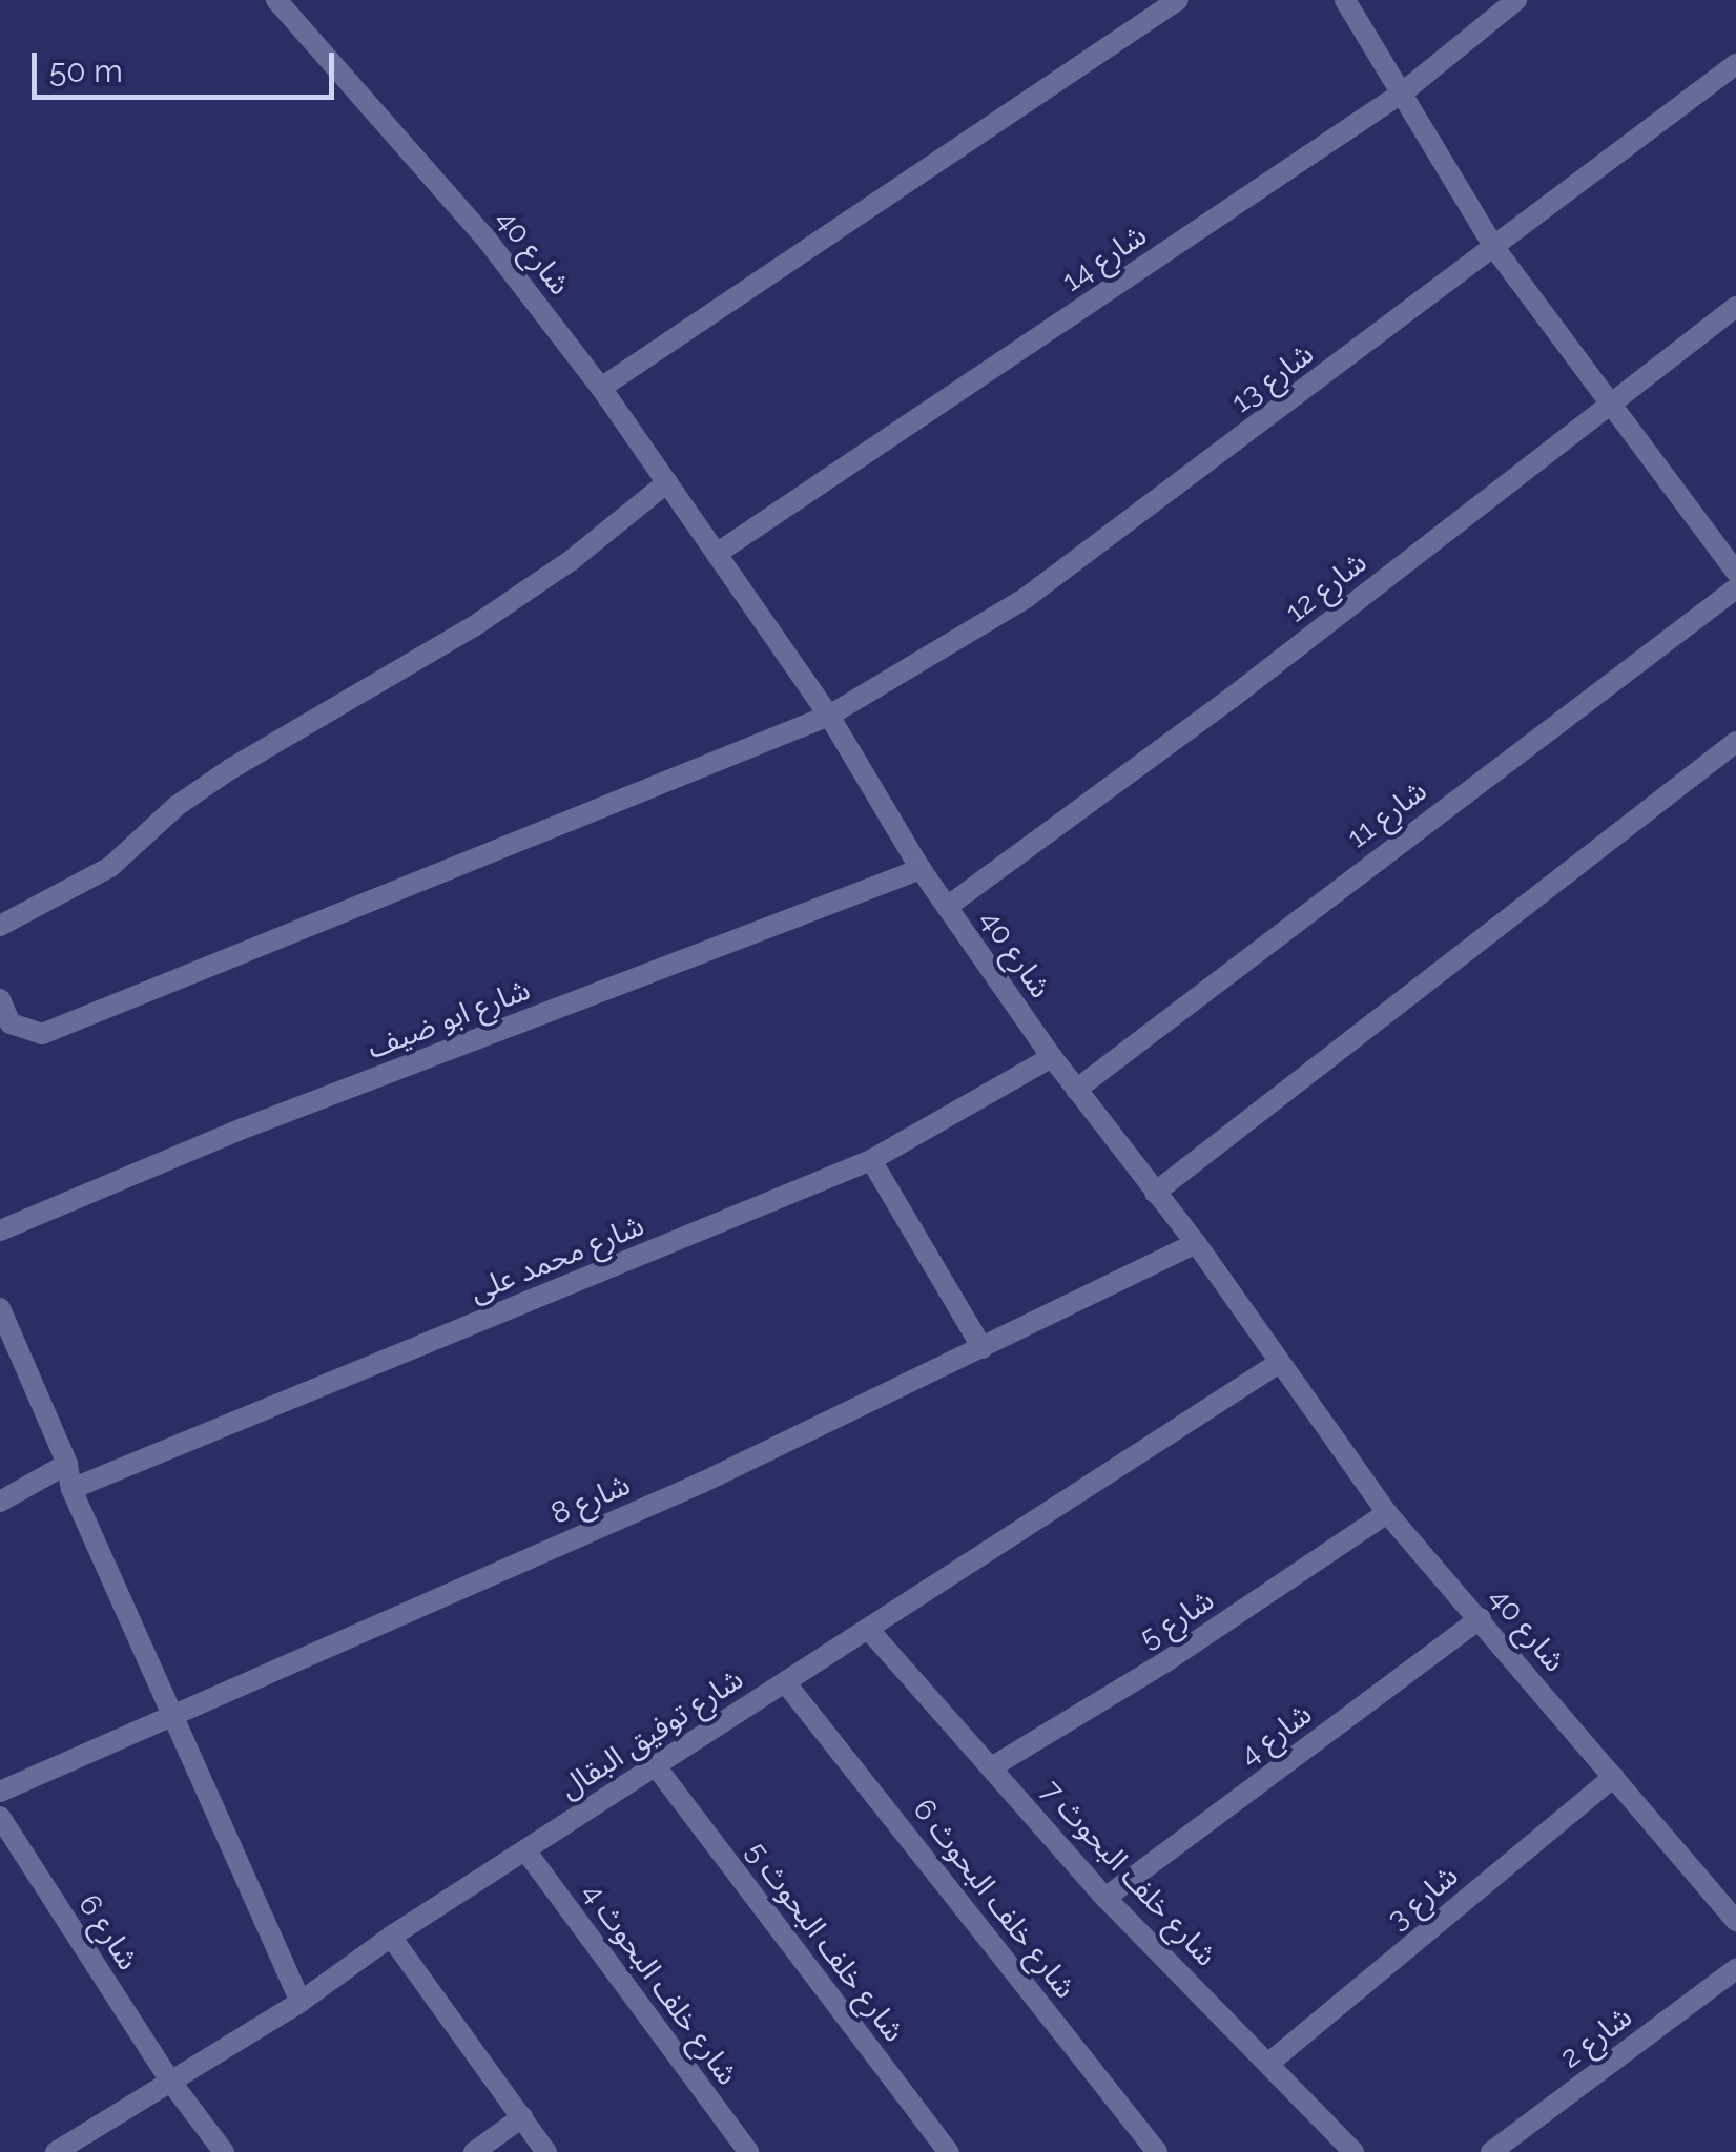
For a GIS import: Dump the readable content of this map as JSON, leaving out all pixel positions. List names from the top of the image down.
{
  "streets": {
    "street": [
      "شارع 40",
      "شارع 14",
      "شارع 13",
      "شارع 12",
      "شارع 11",
      "شارع ابو ضيف",
      "شارع محمد على",
      "شارع 8",
      "شارع 5",
      "شارع توفيق البقال",
      "شارع 4",
      "شارع خلف البحوث 7",
      "شارع 3",
      "شارع خلف البحوث 6",
      "شارع 6",
      "شارع خلف البحوث 5",
      "شارع خلف البحوث 4",
      "شارع 2"
    ]
  },
  "crossings": [
    ["شارع 40", "شارع 14"],
    ["شارع 40", "شارع 13"],
    ["شارع 40", "شارع 12"],
    ["شارع 40", "شارع 11"],
    ["شارع 40", "شارع ابو ضيف"],
    ["شارع 40", "شارع محمد على"],
    ["شارع 40", "شارع 8"],
    ["شارع 40", "شارع 5"],
    ["شارع 40", "شارع توفيق البقال"],
    ["شارع 40", "شارع 4"],
    ["شارع 40", "شارع 3"],
    ["شارع 5", "شارع خلف البحوث 7"],
    ["شارع توفيق البقال", "شارع خلف البحوث 7"],
    ["شارع توفيق البقال", "شارع خلف البحوث 6"],
    ["شارع توفيق البقال", "شارع 6"],
    ["شارع توفيق البقال", "شارع خلف البحوث 5"],
    ["شارع توفيق البقال", "شارع خلف البحوث 4"],
    ["شارع 4", "شارع خلف البحوث 7"],
    ["شارع خلف البحوث 7", "شارع 3"]
  ],
  "scale_bar": "50 m"
}
